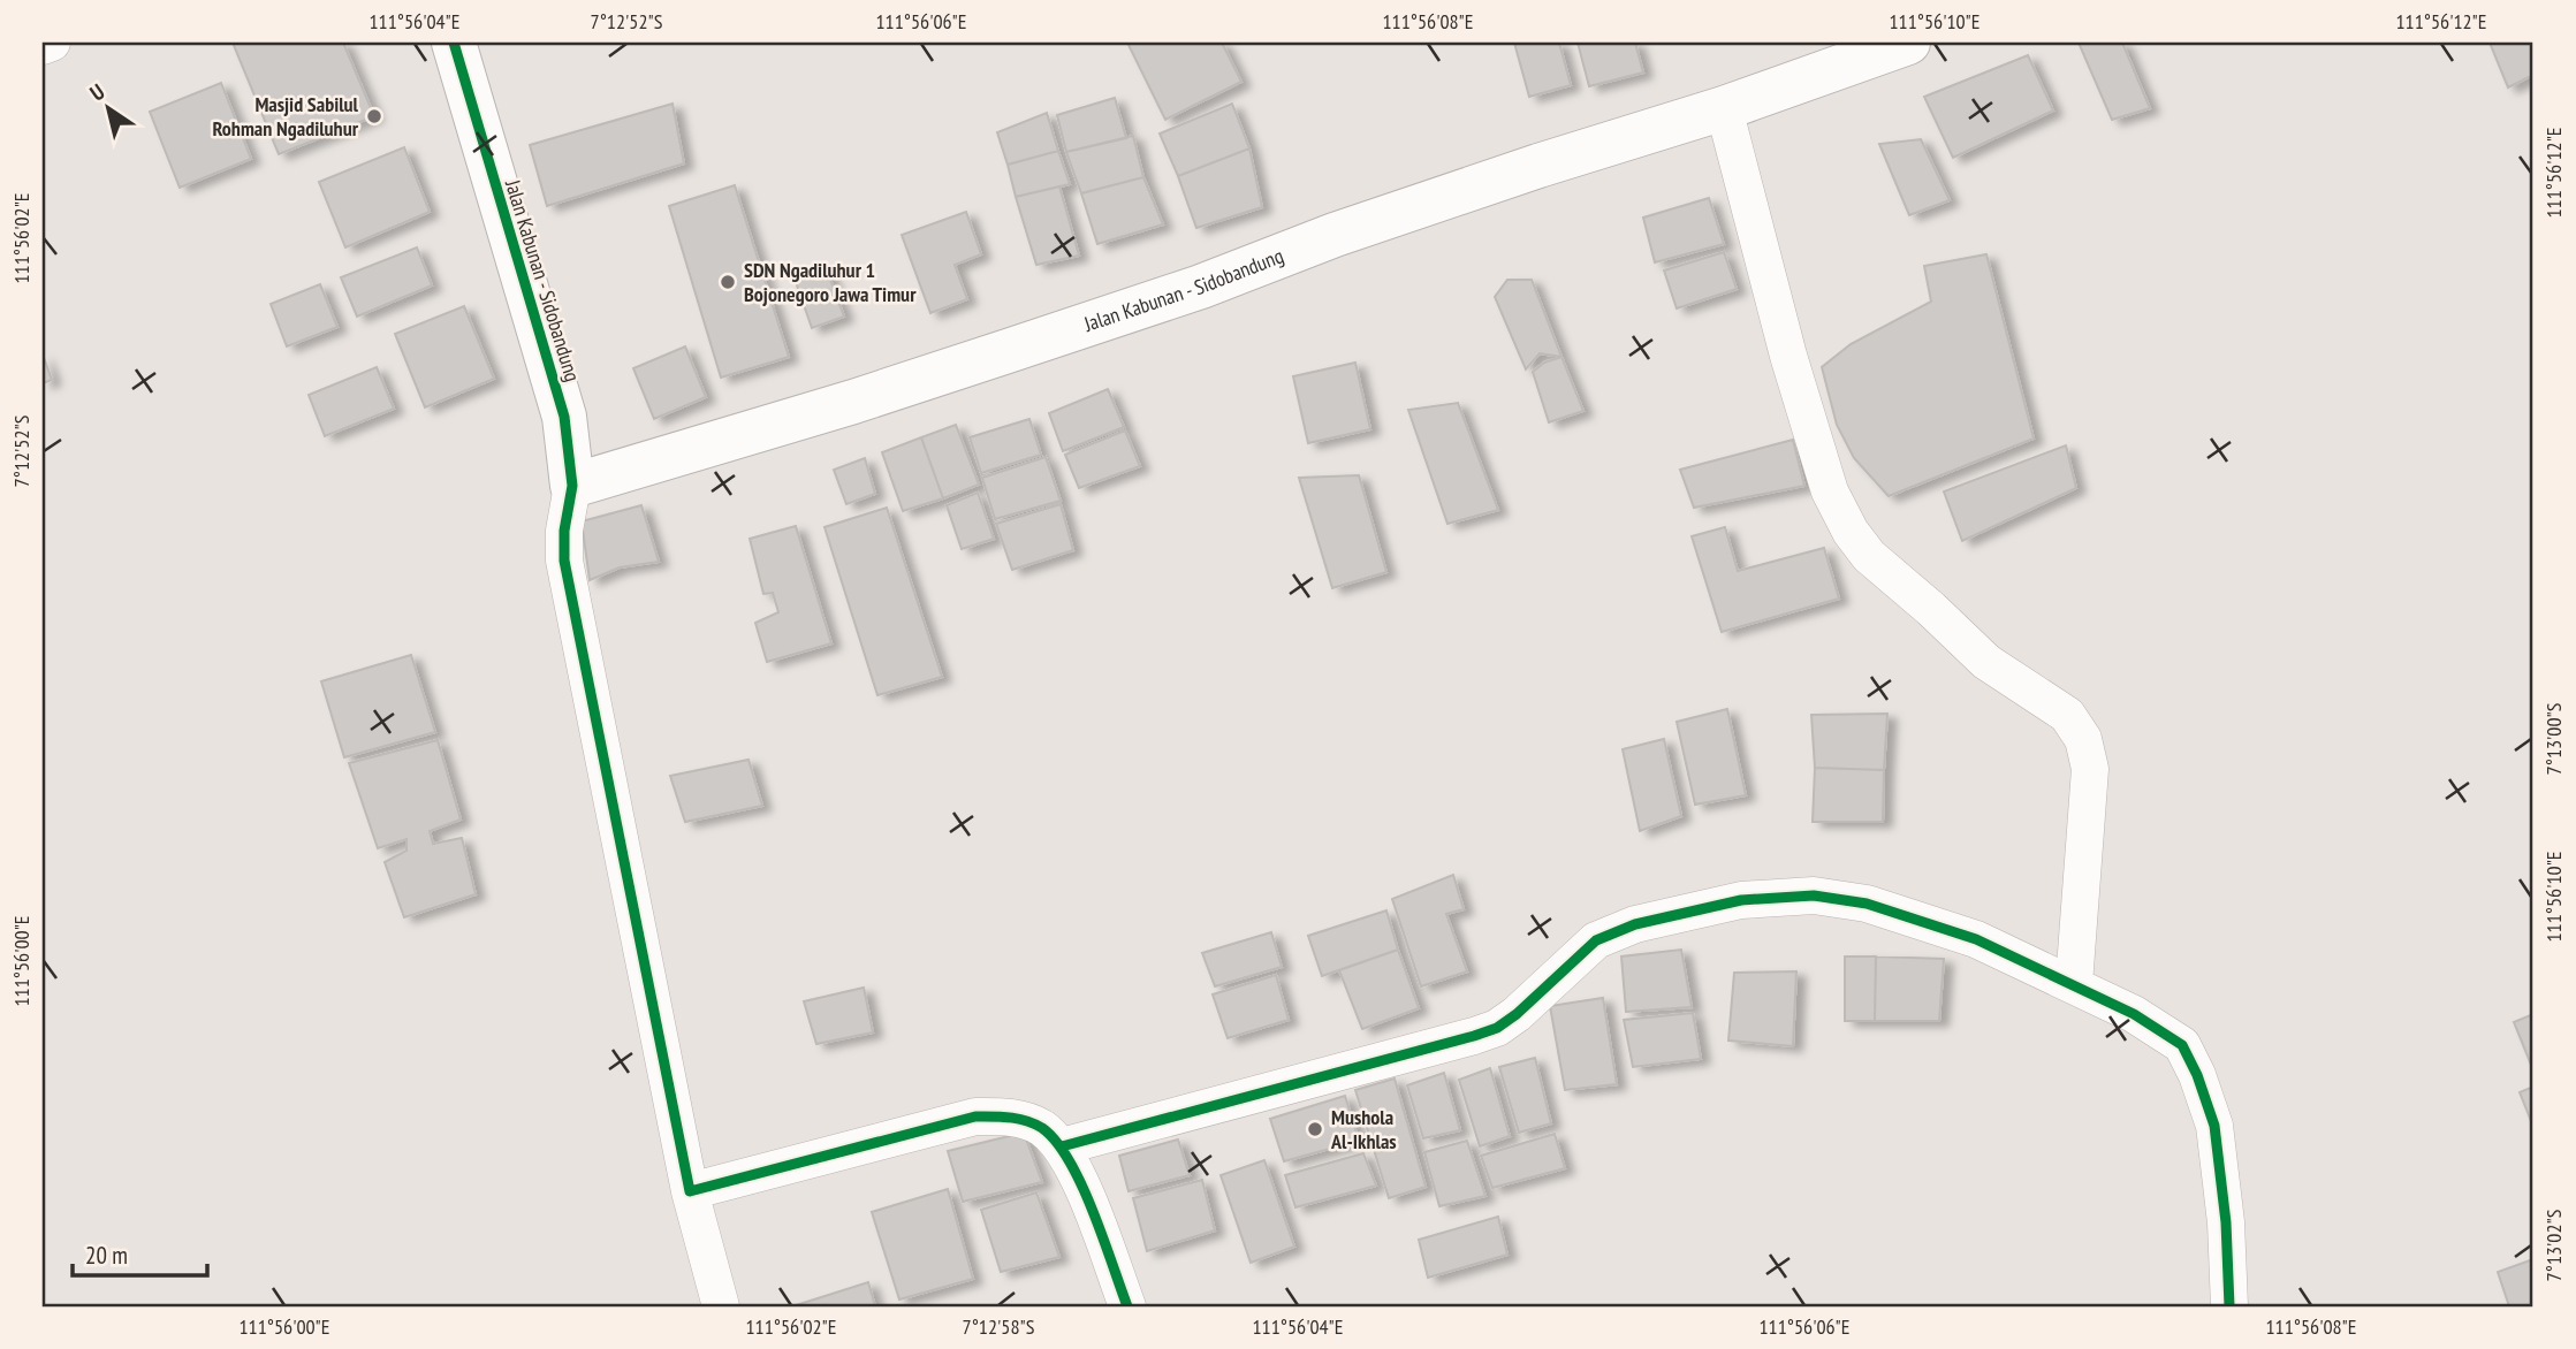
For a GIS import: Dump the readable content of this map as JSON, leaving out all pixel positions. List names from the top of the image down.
{
  "streets": {
    "street": ["Jalan Kabunan - Sidobandung"]
  },
  "places": ["Masjid Sabilul Rohman Ngadiluhur", "SDN Ngadiluhur 1 Bojonegoro Jawa Timur", "Mushola Al-Ikhlas"],
  "scale_bar": "20 m",
  "north": "top left",
  "coordinates": [
    "111°56'04\"E",
    "7°12'52\"S",
    "111°56'06\"E",
    "111°56'08\"E",
    "111°56'10\"E",
    "111°56'12\"E",
    "111°56'02\"E",
    "7°13'00\"S",
    "111°56'00\"E",
    "7°13'02\"S",
    "7°12'58\"S"
  ]
}
